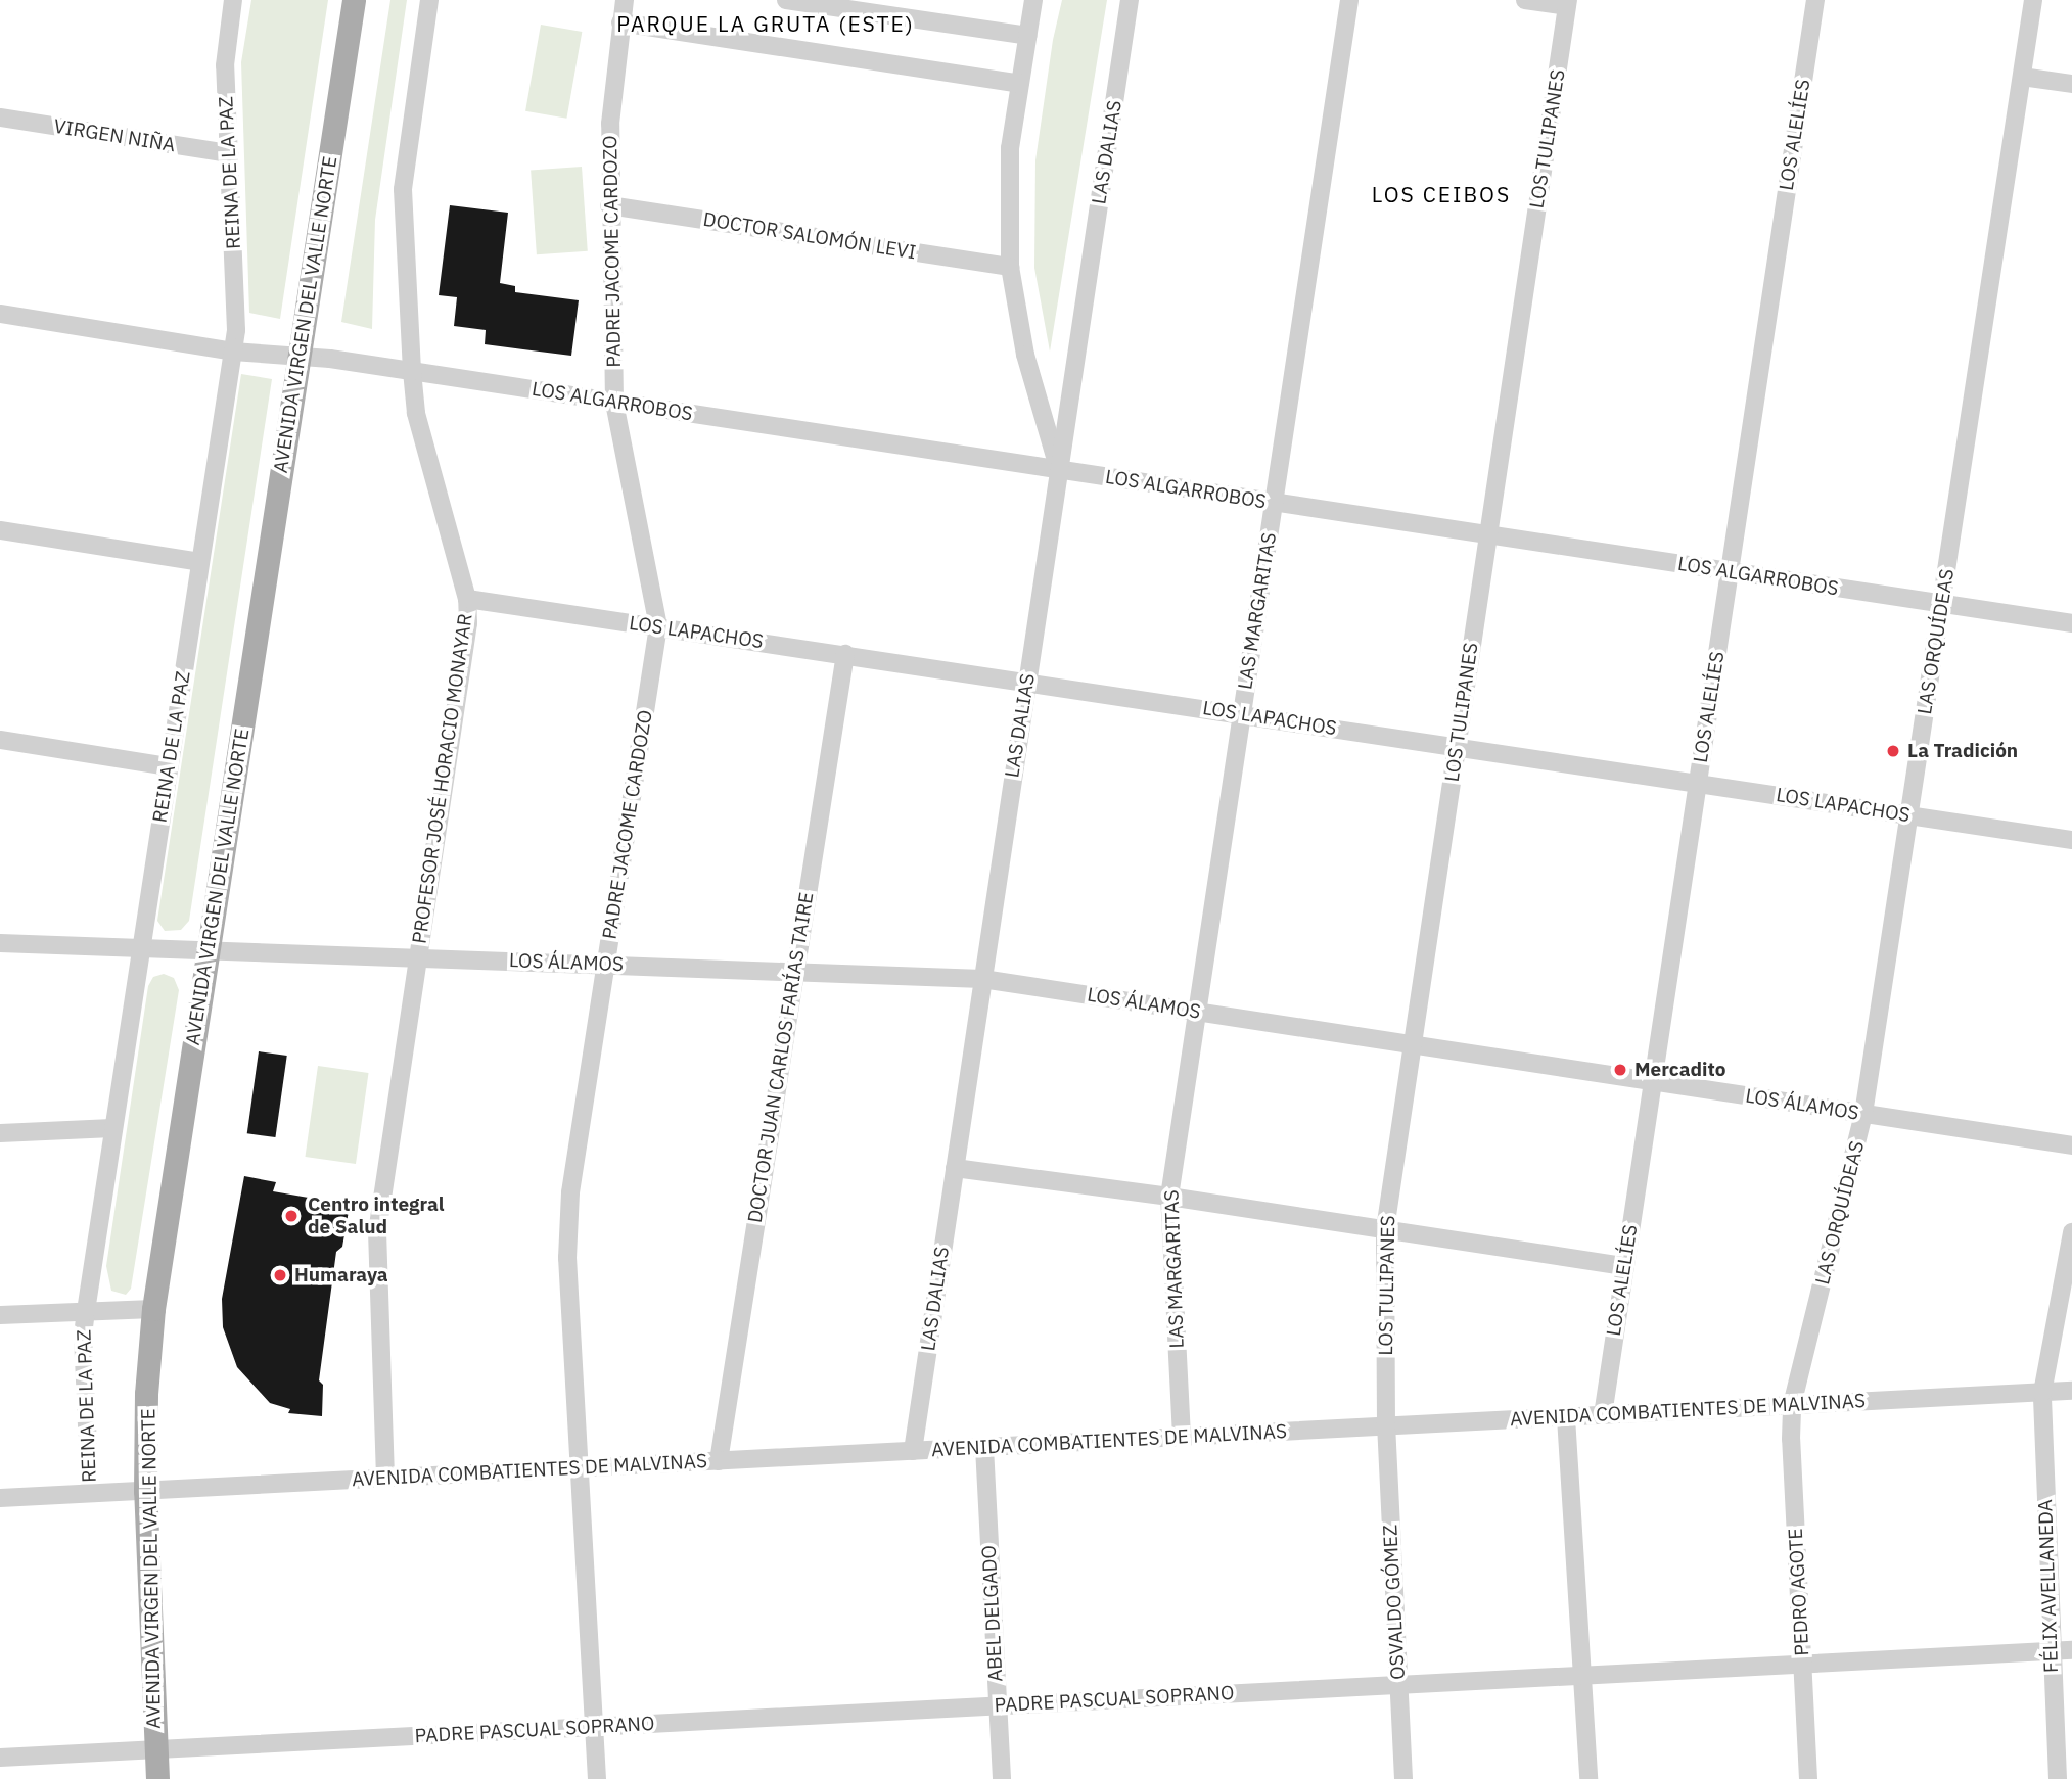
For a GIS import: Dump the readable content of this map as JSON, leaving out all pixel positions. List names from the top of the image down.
{
  "streets": {
    "main road": ["AVENIDA VIRGEN DEL VALLE NORTE"],
    "street": [
      "LOS ALELÍES",
      "VIRGEN NIÑA",
      "LOS TULIPANES",
      "LAS DALIAS",
      "REINA DE LA PAZ",
      "DOCTOR SALOMÓN LEVI",
      "PADRE JACOME CARDOZO",
      "LOS ALGARROBOS",
      "LAS MARGARITAS",
      "LOS LAPACHOS",
      "LAS ORQUÍDEAS",
      "PROFESOR JOSÉ HORACIO MONAYAR",
      "LOS ÁLAMOS",
      "DOCTOR JUAN CARLOS FARÍAS TAIRE",
      "AVENIDA COMBATIENTES DE MALVINAS",
      "FÉLIX AVELLANEDA",
      "PEDRO AGOTE",
      "OSVALDO GÓMEZ",
      "ABEL DELGADO",
      "PADRE PASCUAL SOPRANO"
    ]
  },
  "crossings": [
    ["LOS ALELÍES", "LOS ALGARROBOS"],
    ["LOS ALELÍES", "LOS LAPACHOS"],
    ["LOS ALELÍES", "LOS ÁLAMOS"],
    ["LOS ALELÍES", "AVENIDA COMBATIENTES DE MALVINAS"],
    ["VIRGEN NIÑA", "REINA DE LA PAZ"],
    ["LOS TULIPANES", "LOS ALGARROBOS"],
    ["LOS TULIPANES", "LOS LAPACHOS"],
    ["LOS TULIPANES", "LOS ÁLAMOS"],
    ["LOS TULIPANES", "AVENIDA COMBATIENTES DE MALVINAS"],
    ["LOS TULIPANES", "OSVALDO GÓMEZ"],
    ["LAS DALIAS", "LOS ALGARROBOS"],
    ["LAS DALIAS", "LOS LAPACHOS"],
    ["LAS DALIAS", "LOS ÁLAMOS"],
    ["LAS DALIAS", "AVENIDA COMBATIENTES DE MALVINAS"],
    ["REINA DE LA PAZ", "LOS ALGARROBOS"],
    ["REINA DE LA PAZ", "LOS ÁLAMOS"],
    ["REINA DE LA PAZ", "AVENIDA COMBATIENTES DE MALVINAS"],
    ["DOCTOR SALOMÓN LEVI", "PADRE JACOME CARDOZO"],
    ["PADRE JACOME CARDOZO", "LOS ALGARROBOS"],
    ["PADRE JACOME CARDOZO", "LOS LAPACHOS"],
    ["PADRE JACOME CARDOZO", "LOS ÁLAMOS"],
    ["PADRE JACOME CARDOZO", "AVENIDA COMBATIENTES DE MALVINAS"],
    ["PADRE JACOME CARDOZO", "PADRE PASCUAL SOPRANO"],
    ["AVENIDA VIRGEN DEL VALLE NORTE", "LOS ALGARROBOS"],
    ["AVENIDA VIRGEN DEL VALLE NORTE", "LOS ÁLAMOS"],
    ["AVENIDA VIRGEN DEL VALLE NORTE", "AVENIDA COMBATIENTES DE MALVINAS"],
    ["AVENIDA VIRGEN DEL VALLE NORTE", "PADRE PASCUAL SOPRANO"],
    ["LOS ALGARROBOS", "LAS MARGARITAS"],
    ["LOS ALGARROBOS", "LAS ORQUÍDEAS"],
    ["LOS ALGARROBOS", "PROFESOR JOSÉ HORACIO MONAYAR"],
    ["LAS MARGARITAS", "LOS LAPACHOS"],
    ["LAS MARGARITAS", "LOS ÁLAMOS"],
    ["LAS MARGARITAS", "AVENIDA COMBATIENTES DE MALVINAS"],
    ["LOS LAPACHOS", "LAS ORQUÍDEAS"],
    ["LOS LAPACHOS", "PROFESOR JOSÉ HORACIO MONAYAR"],
    ["LOS LAPACHOS", "DOCTOR JUAN CARLOS FARÍAS TAIRE"],
    ["LAS ORQUÍDEAS", "LOS ÁLAMOS"],
    ["LAS ORQUÍDEAS", "AVENIDA COMBATIENTES DE MALVINAS"],
    ["LAS ORQUÍDEAS", "PEDRO AGOTE"],
    ["PROFESOR JOSÉ HORACIO MONAYAR", "LOS ÁLAMOS"],
    ["PROFESOR JOSÉ HORACIO MONAYAR", "AVENIDA COMBATIENTES DE MALVINAS"],
    ["LOS ÁLAMOS", "DOCTOR JUAN CARLOS FARÍAS TAIRE"],
    ["DOCTOR JUAN CARLOS FARÍAS TAIRE", "AVENIDA COMBATIENTES DE MALVINAS"],
    ["AVENIDA COMBATIENTES DE MALVINAS", "FÉLIX AVELLANEDA"],
    ["AVENIDA COMBATIENTES DE MALVINAS", "PEDRO AGOTE"],
    ["AVENIDA COMBATIENTES DE MALVINAS", "OSVALDO GÓMEZ"],
    ["AVENIDA COMBATIENTES DE MALVINAS", "ABEL DELGADO"],
    ["FÉLIX AVELLANEDA", "PADRE PASCUAL SOPRANO"],
    ["PEDRO AGOTE", "PADRE PASCUAL SOPRANO"],
    ["OSVALDO GÓMEZ", "PADRE PASCUAL SOPRANO"],
    ["ABEL DELGADO", "PADRE PASCUAL SOPRANO"]
  ],
  "districts": ["PARQUE LA GRUTA (ESTE)", "LOS CEIBOS"],
  "places": [
    "La Tradición",
    "Mercadito",
    "Centro integral de Salud",
    "Humaraya"
  ]
}
